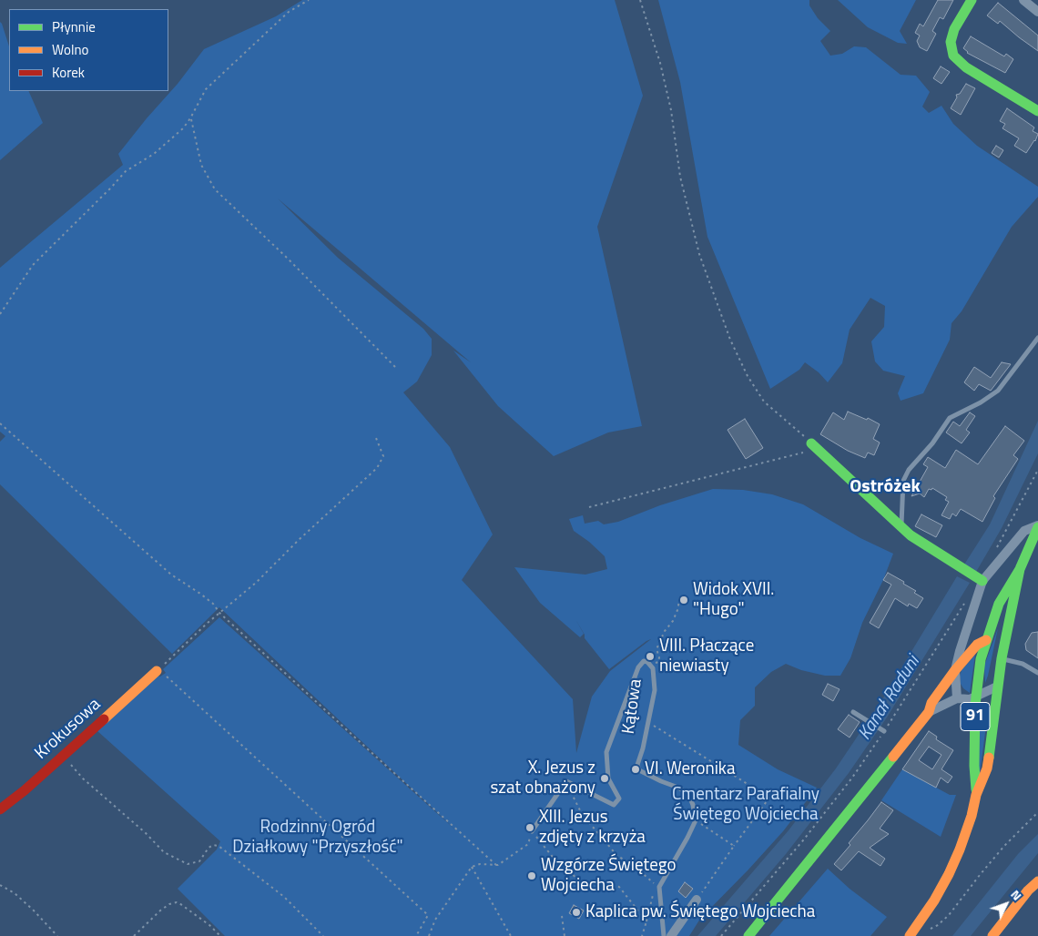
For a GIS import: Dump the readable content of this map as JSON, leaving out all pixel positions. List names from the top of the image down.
{
  "streets": {
    "street": ["91", "Krokusowa"],
    "lane": ["Kątowa"]
  },
  "districts": ["Ostróżek"],
  "water": ["Kanał Raduni"],
  "parks": ["Cmentarz Parafialny Świętego Wojciecha", "Rodzinny Ogród Działkowy \"Przyszłość\""],
  "places": [
    "Widok XVII. \"Hugo\"",
    "VIII. Płaczące niewiasty",
    "VI. Weronika",
    "X. Jezus z szat obnażony",
    "XIII. Jezus zdjęty z krzyża",
    "Wzgórze Świętego Wojciecha",
    "Kaplica pw. Świętego Wojciecha"
  ],
  "legend": ["Płynnie", "Wolno", "Korek"],
  "north": "top right"
}
